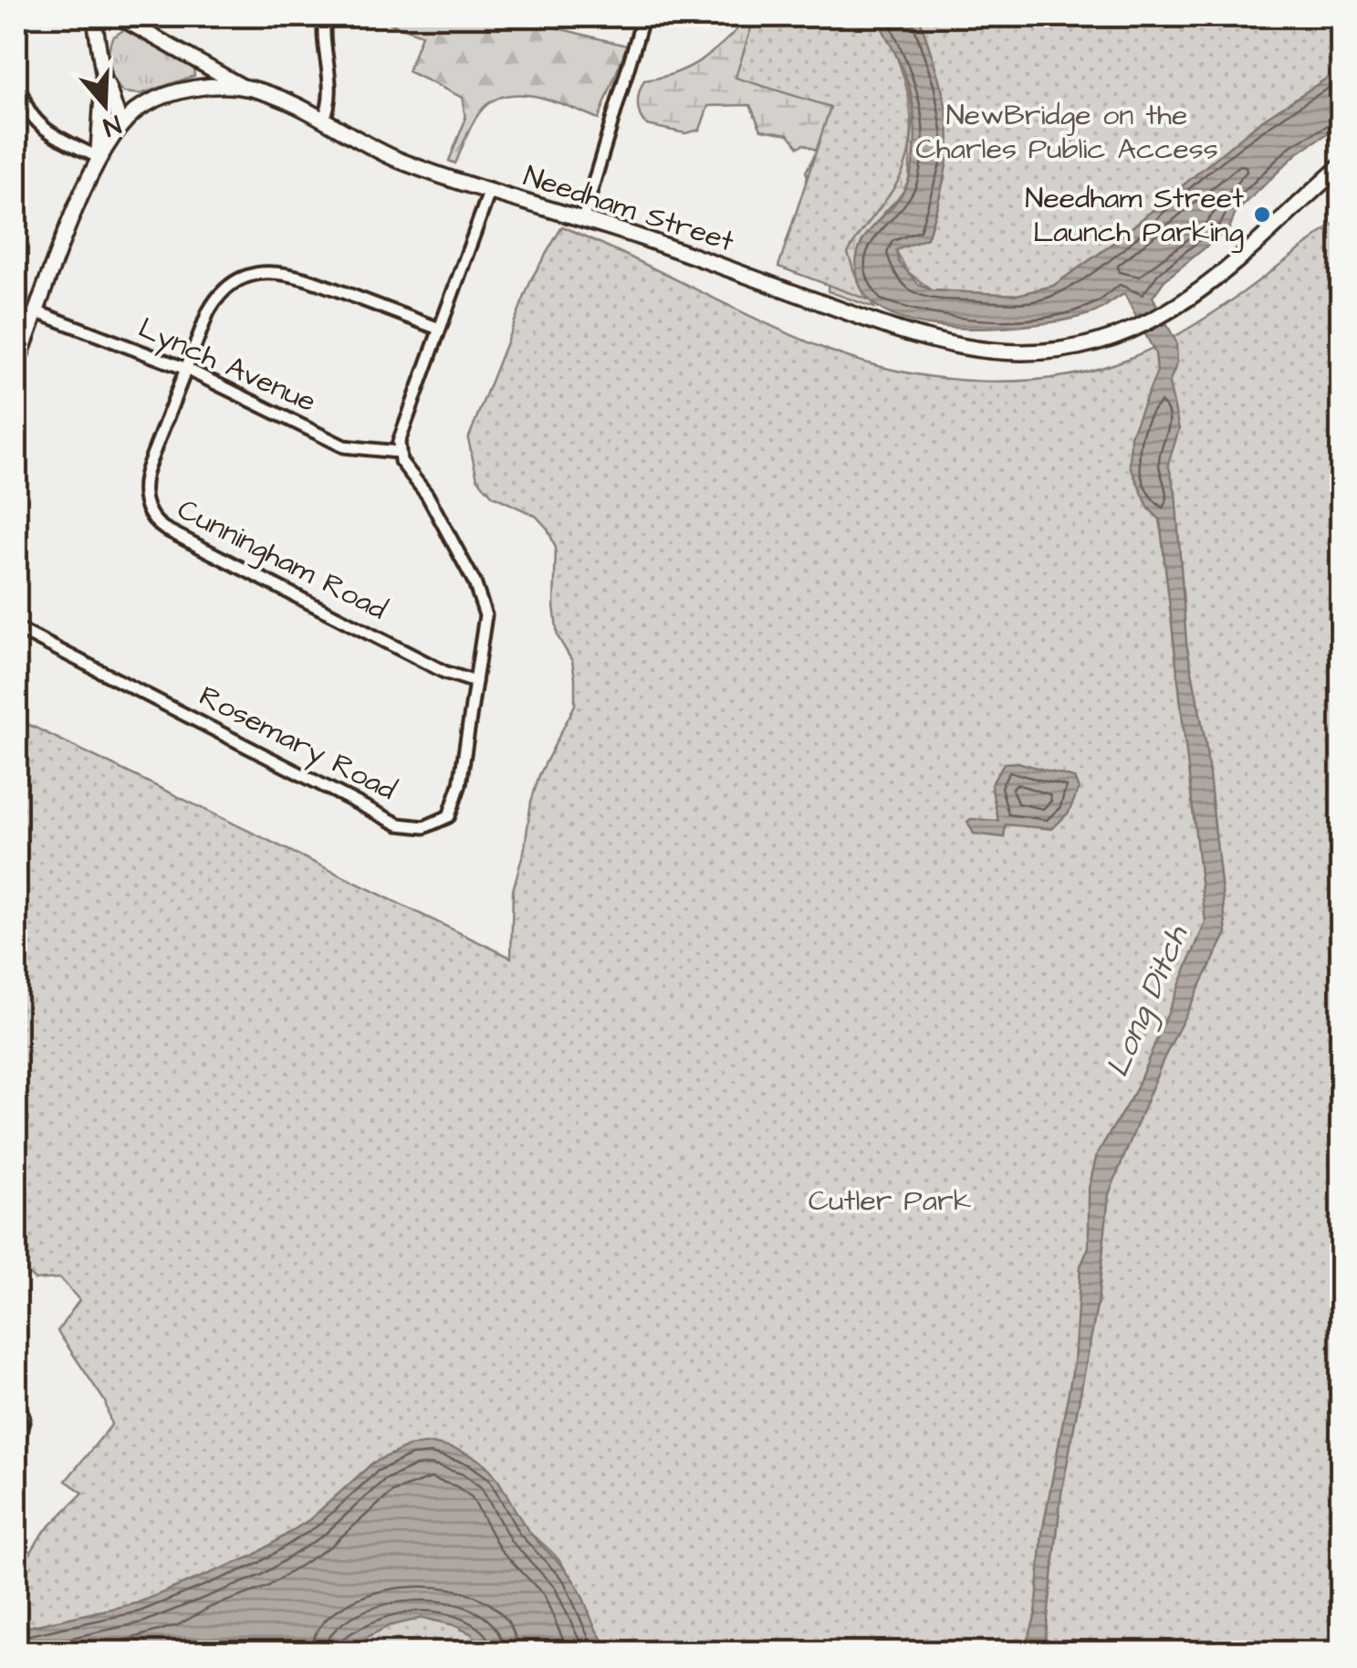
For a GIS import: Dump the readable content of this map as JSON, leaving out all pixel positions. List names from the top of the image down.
{
  "streets": {
    "main road": ["Needham Street"],
    "street": ["Lynch Avenue", "Cunningham Road", "Rosemary Road"]
  },
  "crossings": [
    ["Needham Street", "Lynch Avenue"],
    ["Lynch Avenue", "Cunningham Road"],
    ["Lynch Avenue", "Rosemary Road"],
    ["Cunningham Road", "Rosemary Road"]
  ],
  "water": ["Long Ditch"],
  "parks": ["NewBridge on the Charles Public Access", "Cutler Park"],
  "places": ["Needham Street Launch Parking"],
  "north": "bottom"
}
